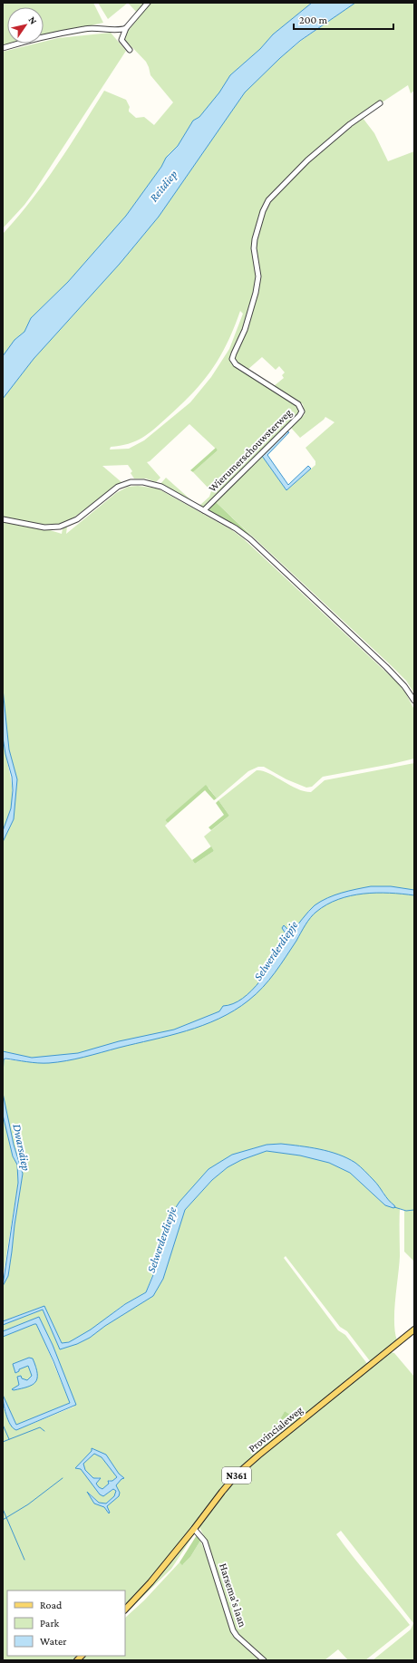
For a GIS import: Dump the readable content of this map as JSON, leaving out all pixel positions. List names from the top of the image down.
{
  "streets": {
    "main road": ["Provincialeweg", "N361"],
    "street": ["Wierumerschouwsterweg", "Harsema's laan"]
  },
  "crossings": [
    ["Provincialeweg", "Harsema's laan"]
  ],
  "water": ["Reitdiep", "Selwerderdiepje", "Dwarsdiep"],
  "legend": ["Road", "Park", "Water"],
  "scale_bar": "200 m",
  "north": "top right"
}
